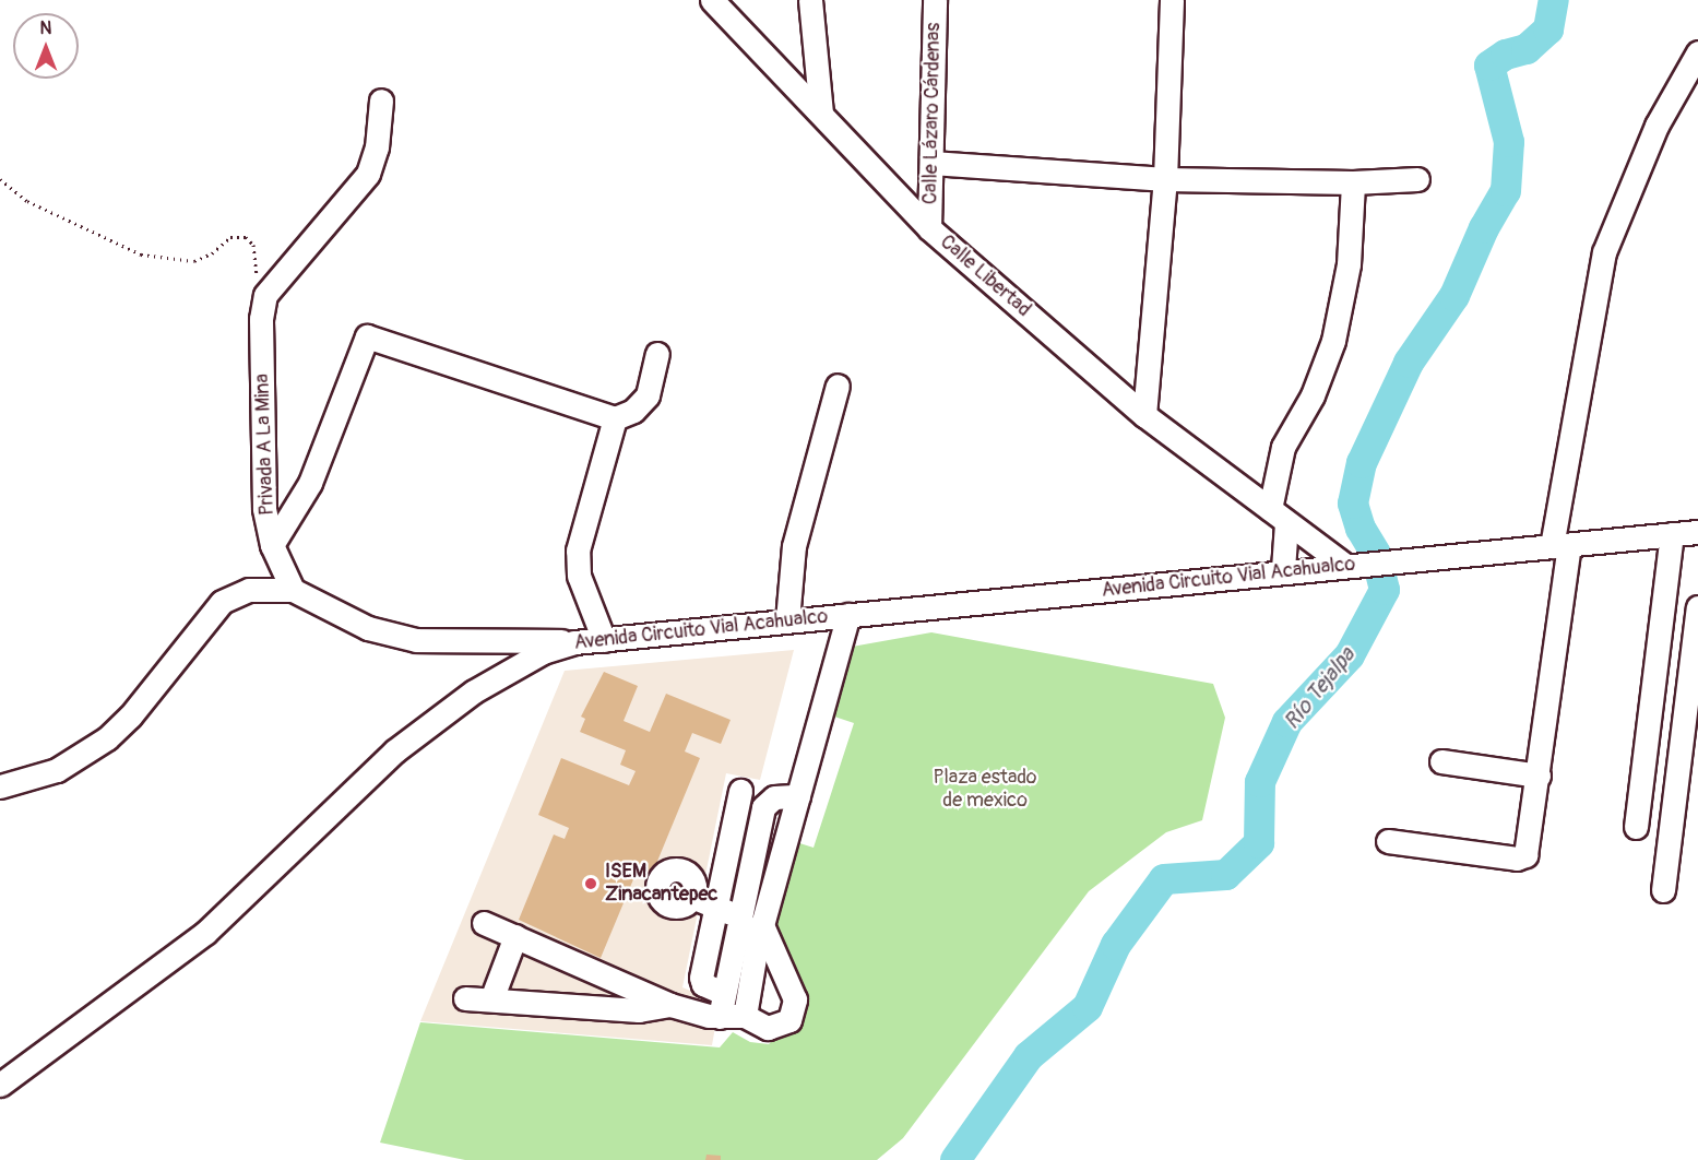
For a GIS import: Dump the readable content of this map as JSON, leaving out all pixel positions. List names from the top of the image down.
{
  "streets": {
    "street": [
      "Calle Lázaro Cárdenas",
      "Calle Libertad",
      "Privada A La Mina",
      "Avenida Circuito Vial Acahualco"
    ]
  },
  "crossings": [
    ["Calle Lázaro Cárdenas", "Calle Libertad"],
    ["Calle Libertad", "Avenida Circuito Vial Acahualco"]
  ],
  "water": ["Río Tejalpa"],
  "parks": ["Plaza estado de mexico"],
  "places": ["ISEM Zinacantepec"],
  "north": "top"
}
